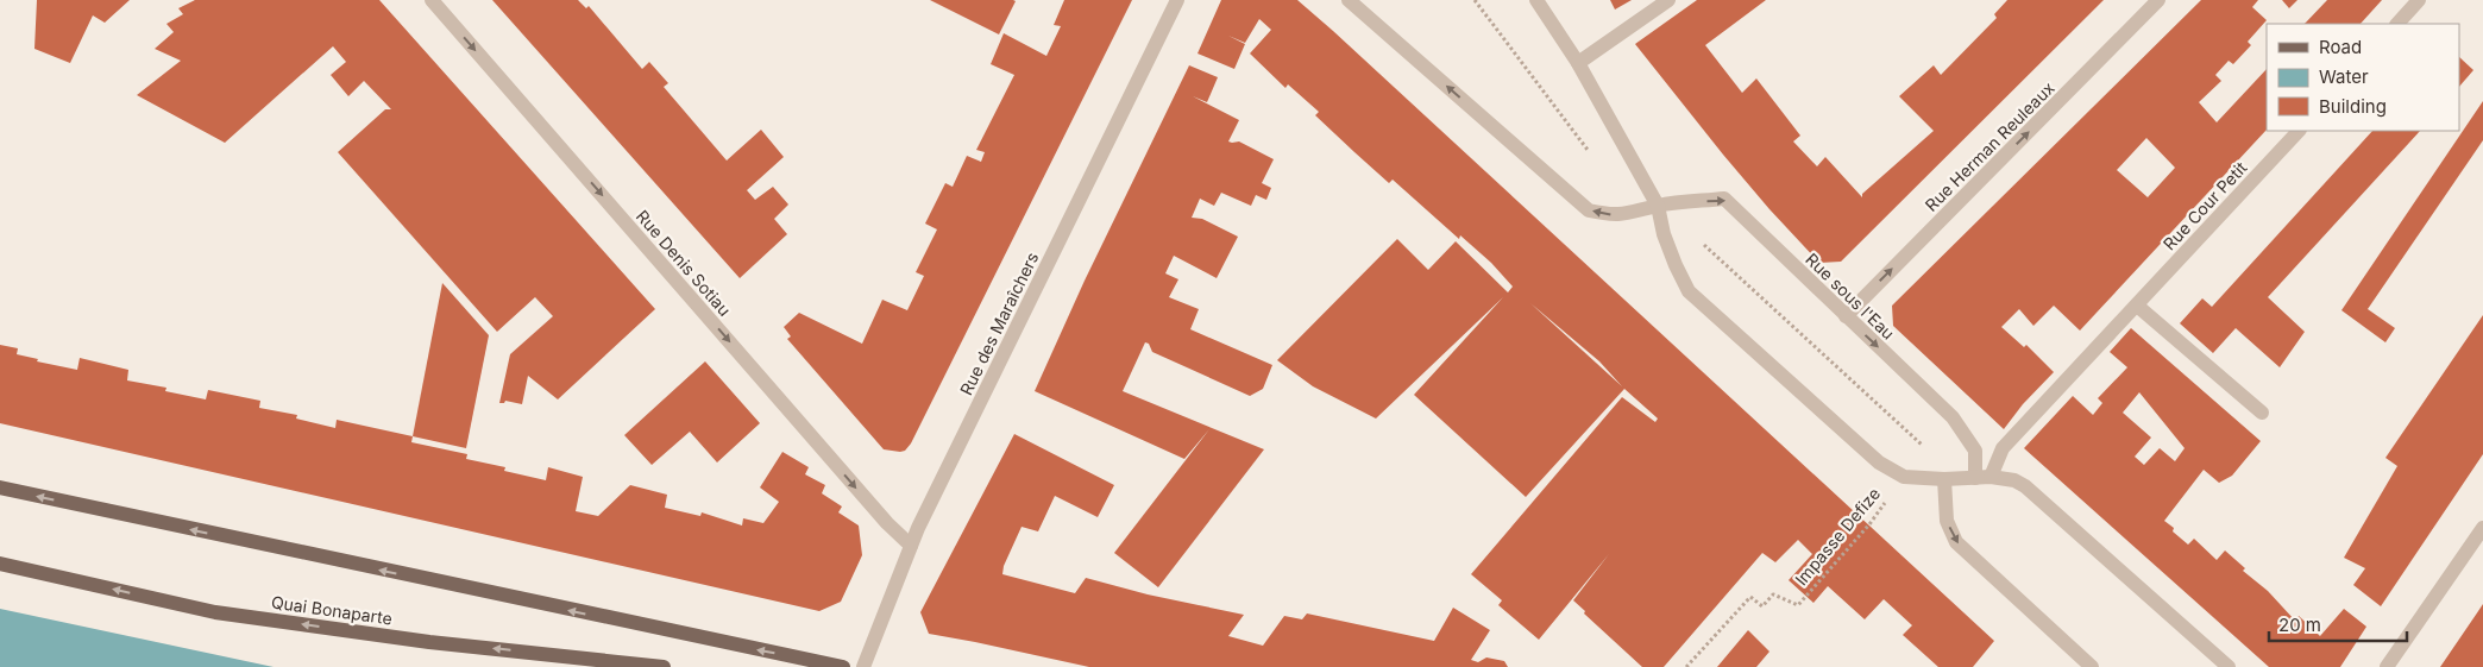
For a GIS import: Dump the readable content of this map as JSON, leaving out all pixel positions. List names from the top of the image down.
{
  "streets": {
    "main road": ["Quai Bonaparte"],
    "street": [
      "Rue Herman Reuleaux",
      "Rue Cour Petit",
      "Rue Denis Sotiau",
      "Rue sous l'Eau",
      "Rue des Maraîchers"
    ],
    "path": ["Impasse Defize"]
  },
  "crossings": [
    ["Rue Herman Reuleaux", "Rue sous l'Eau"],
    ["Rue Denis Sotiau", "Rue des Maraîchers"]
  ],
  "one_way": ["Rue Herman Reuleaux", "Rue Denis Sotiau"],
  "legend": ["Road", "Water", "Building"],
  "scale_bar": "20 m"
}
